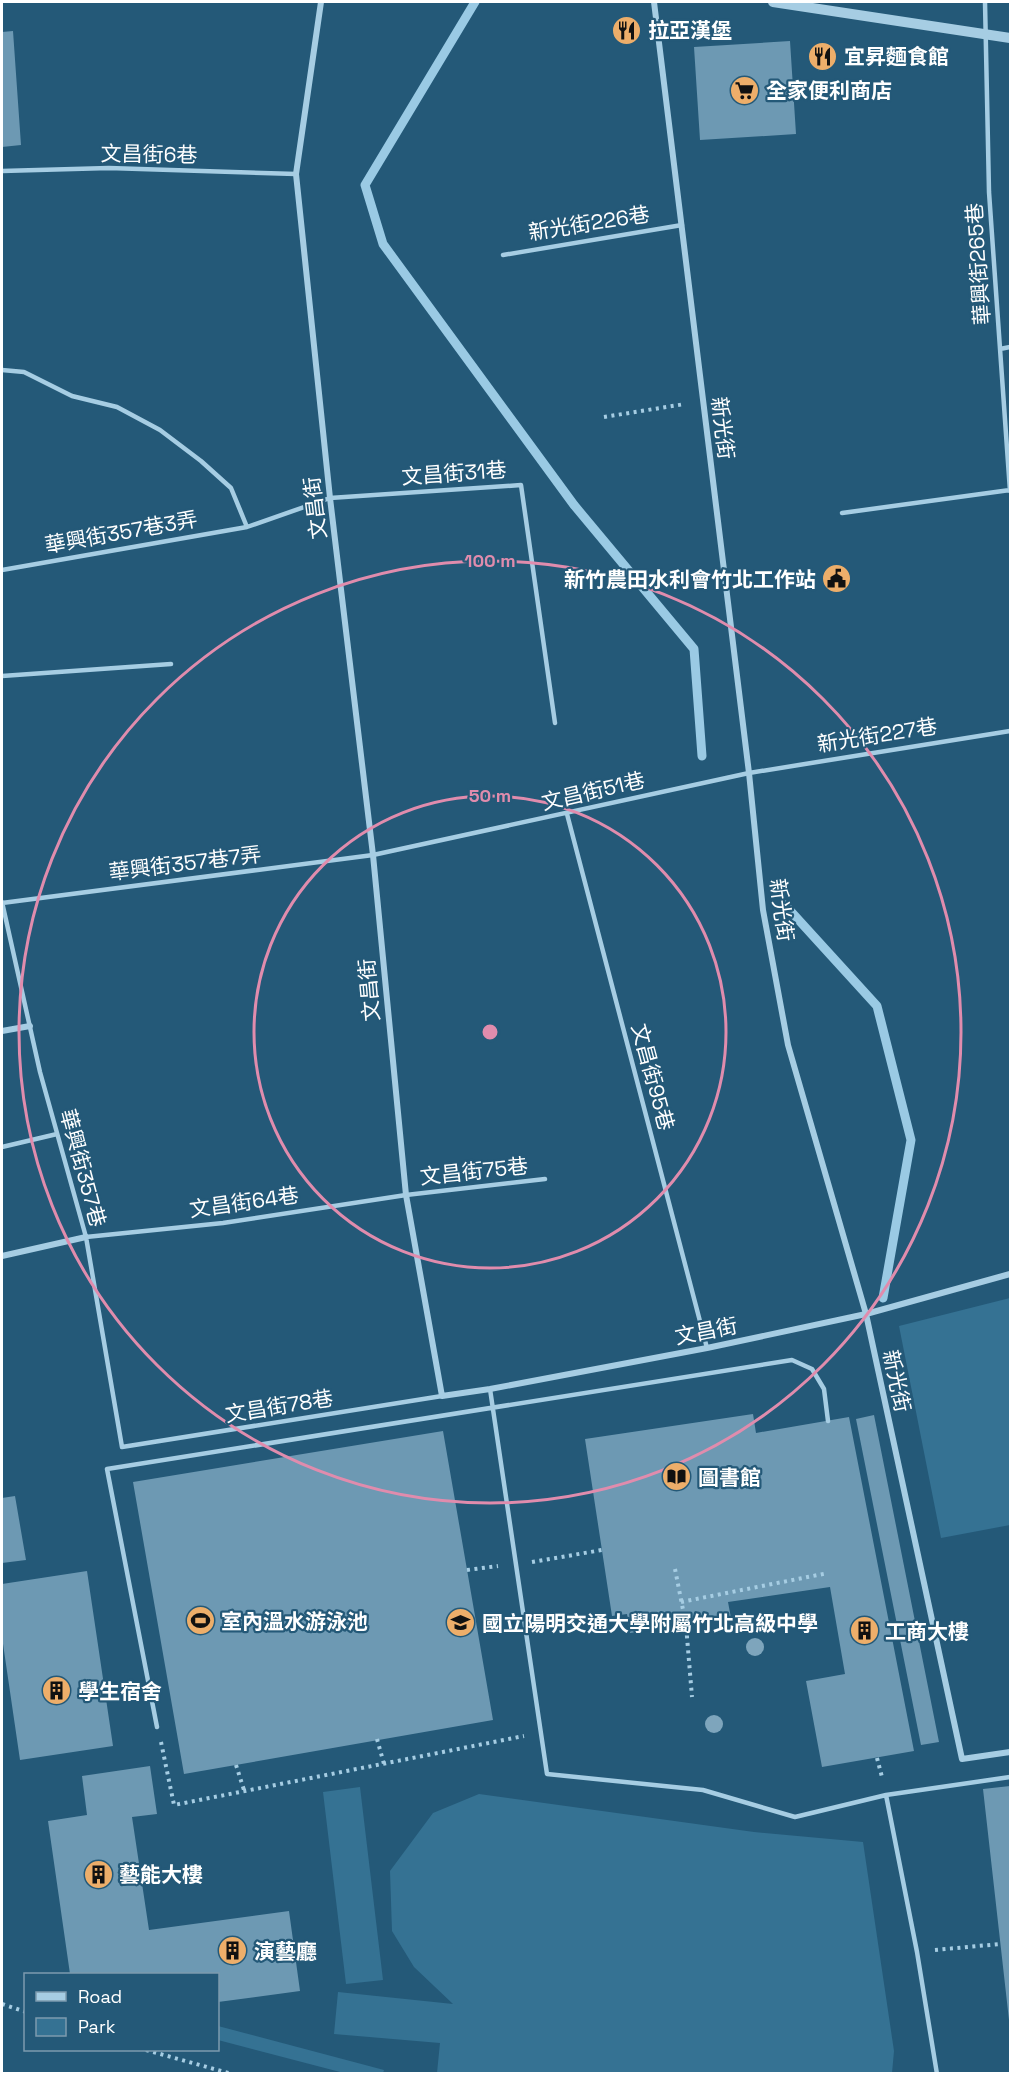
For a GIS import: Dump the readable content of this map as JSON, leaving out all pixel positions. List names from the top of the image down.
{
  "streets": {
    "street": ["新光街", "文昌街"],
    "lane": [
      "文昌街6巷",
      "新光街226巷",
      "華興街265巷",
      "文昌街31巷",
      "華興街357巷3弄",
      "新光街227巷",
      "文昌街51巷",
      "華興街357巷7弄",
      "文昌街95巷",
      "華興街357巷",
      "文昌街75巷",
      "文昌街64巷",
      "文昌街78巷"
    ]
  },
  "crossings": [
    ["文昌街6巷", "文昌街"],
    ["新光街226巷", "新光街"],
    ["新光街", "文昌街"],
    ["新光街", "新光街227巷"],
    ["新光街", "文昌街51巷"],
    ["文昌街31巷", "文昌街"],
    ["文昌街31巷", "華興街357巷3弄"],
    ["文昌街", "華興街357巷3弄"],
    ["文昌街", "文昌街51巷"],
    ["文昌街", "華興街357巷7弄"],
    ["文昌街", "文昌街95巷"],
    ["文昌街", "文昌街75巷"],
    ["文昌街", "文昌街64巷"],
    ["文昌街", "文昌街78巷"],
    ["新光街227巷", "文昌街51巷"],
    ["文昌街51巷", "華興街357巷7弄"],
    ["文昌街51巷", "文昌街95巷"],
    ["華興街357巷7弄", "華興街357巷"],
    ["華興街357巷", "文昌街64巷"],
    ["華興街357巷", "文昌街78巷"],
    ["文昌街75巷", "文昌街64巷"]
  ],
  "places": {
    "restaurant": ["拉亞漢堡", "宜昇麵食館"],
    "supermarket": ["全家便利商店"],
    "public building": ["新竹農田水利會竹北工作站"],
    "library": ["圖書館"],
    "sports": ["室內溫水游泳池"],
    "school or university": ["國立陽明交通大學附屬竹北高級中學"],
    "building": [
      "工商大樓",
      "學生宿舍",
      "藝能大樓",
      "演藝廳"
    ]
  },
  "legend": ["Road", "Park"],
  "rings": ["100 m", "50 m"]
}
